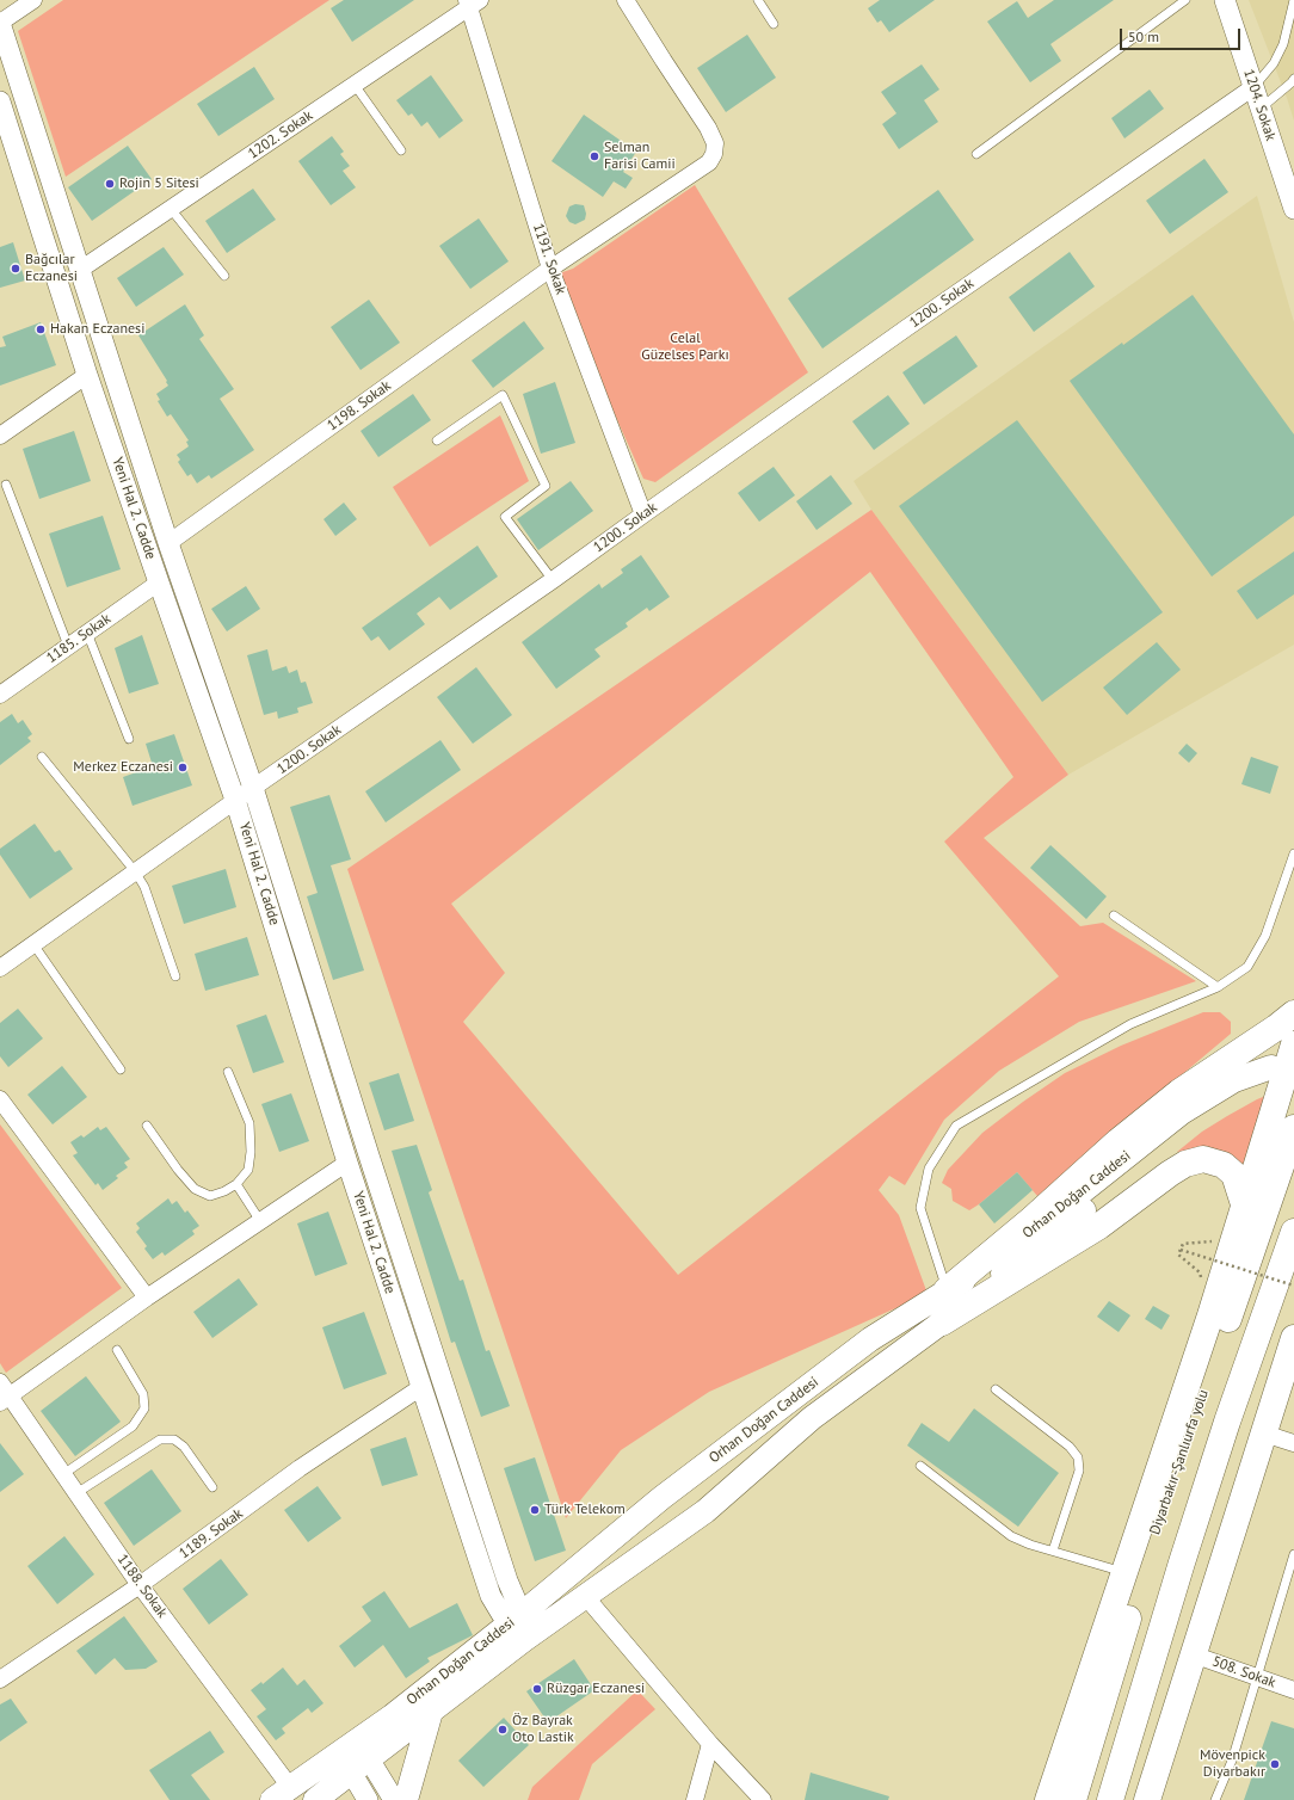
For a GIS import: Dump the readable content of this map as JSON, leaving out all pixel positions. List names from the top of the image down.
{
  "streets": {
    "highway": ["Diyarbakır-Şanlıurfa yolu"],
    "main road": ["Orhan Doğan Caddesi"],
    "street": [
      "1204. Sokak",
      "1202. Sokak",
      "1191. Sokak",
      "1200. Sokak",
      "1198. Sokak",
      "Yeni Hal 2. Cadde",
      "1185. Sokak",
      "1189. Sokak",
      "1188. Sokak",
      "508. Sokak"
    ]
  },
  "crossings": [
    ["1204. Sokak", "1200. Sokak"],
    ["1202. Sokak", "1191. Sokak"],
    ["1191. Sokak", "1200. Sokak"],
    ["1191. Sokak", "1198. Sokak"],
    ["1200. Sokak", "Yeni Hal 2. Cadde"],
    ["Yeni Hal 2. Cadde", "1185. Sokak"],
    ["Yeni Hal 2. Cadde", "Orhan Doğan Caddesi"],
    ["Yeni Hal 2. Cadde", "1189. Sokak"],
    ["Orhan Doğan Caddesi", "1188. Sokak"],
    ["1189. Sokak", "1188. Sokak"]
  ],
  "parks": ["Celal Güzelses Parkı"],
  "places": [
    "Selman Farisi Camii",
    "Rojin 5 Sitesi",
    "Bağcılar Eczanesi",
    "Hakan Eczanesi",
    "Merkez Eczanesi",
    "Türk Telekom",
    "Rüzgar Eczanesi",
    "Öz Bayrak Oto Lastik",
    "Mövenpick Diyarbakır"
  ],
  "scale_bar": "50 m"
}
